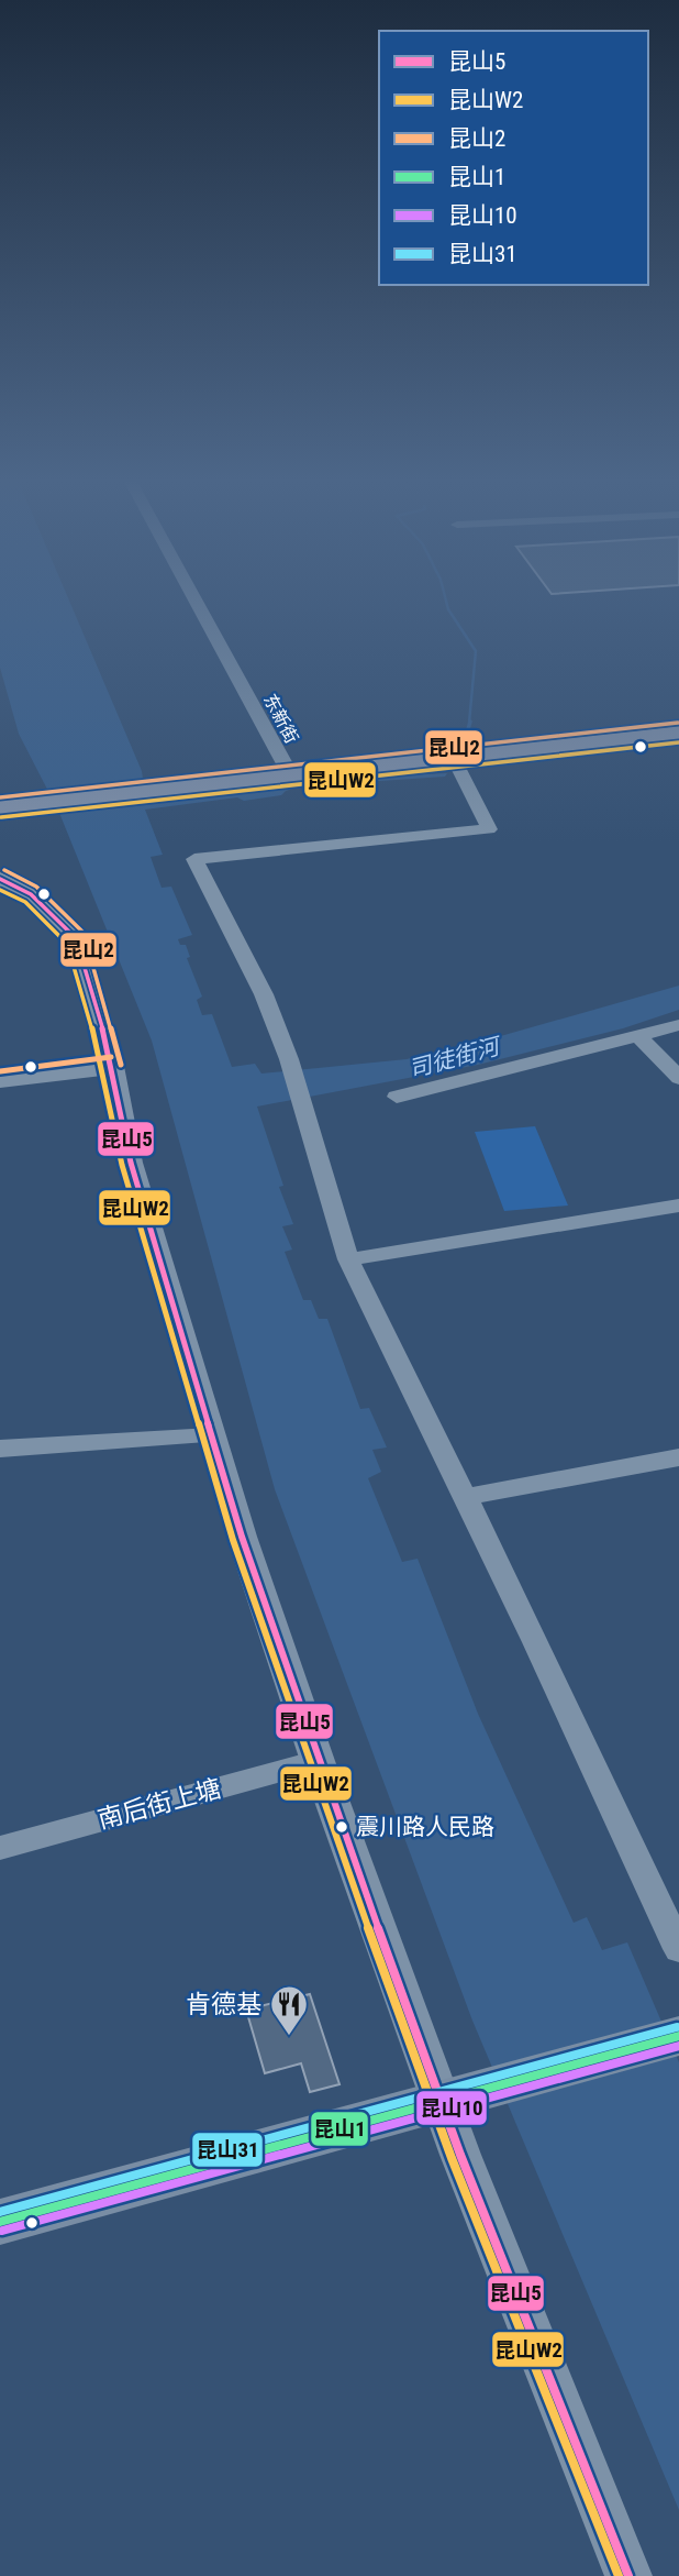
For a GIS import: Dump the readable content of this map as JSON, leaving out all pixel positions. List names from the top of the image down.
{
  "streets": {
    "street": ["东新街", "南后街上塘"]
  },
  "water": ["司徒街河"],
  "places": {
    "other": ["震川路人民路"],
    "restaurant": ["肯德基"]
  },
  "lines": [
    "transit line 昆山2",
    "transit line 昆山W2",
    "transit line 昆山5",
    "transit line 昆山31",
    "transit line 昆山1",
    "transit line 昆山10"
  ],
  "legend": [
    "昆山5",
    "昆山W2",
    "昆山2",
    "昆山1",
    "昆山10",
    "昆山31"
  ]
}
